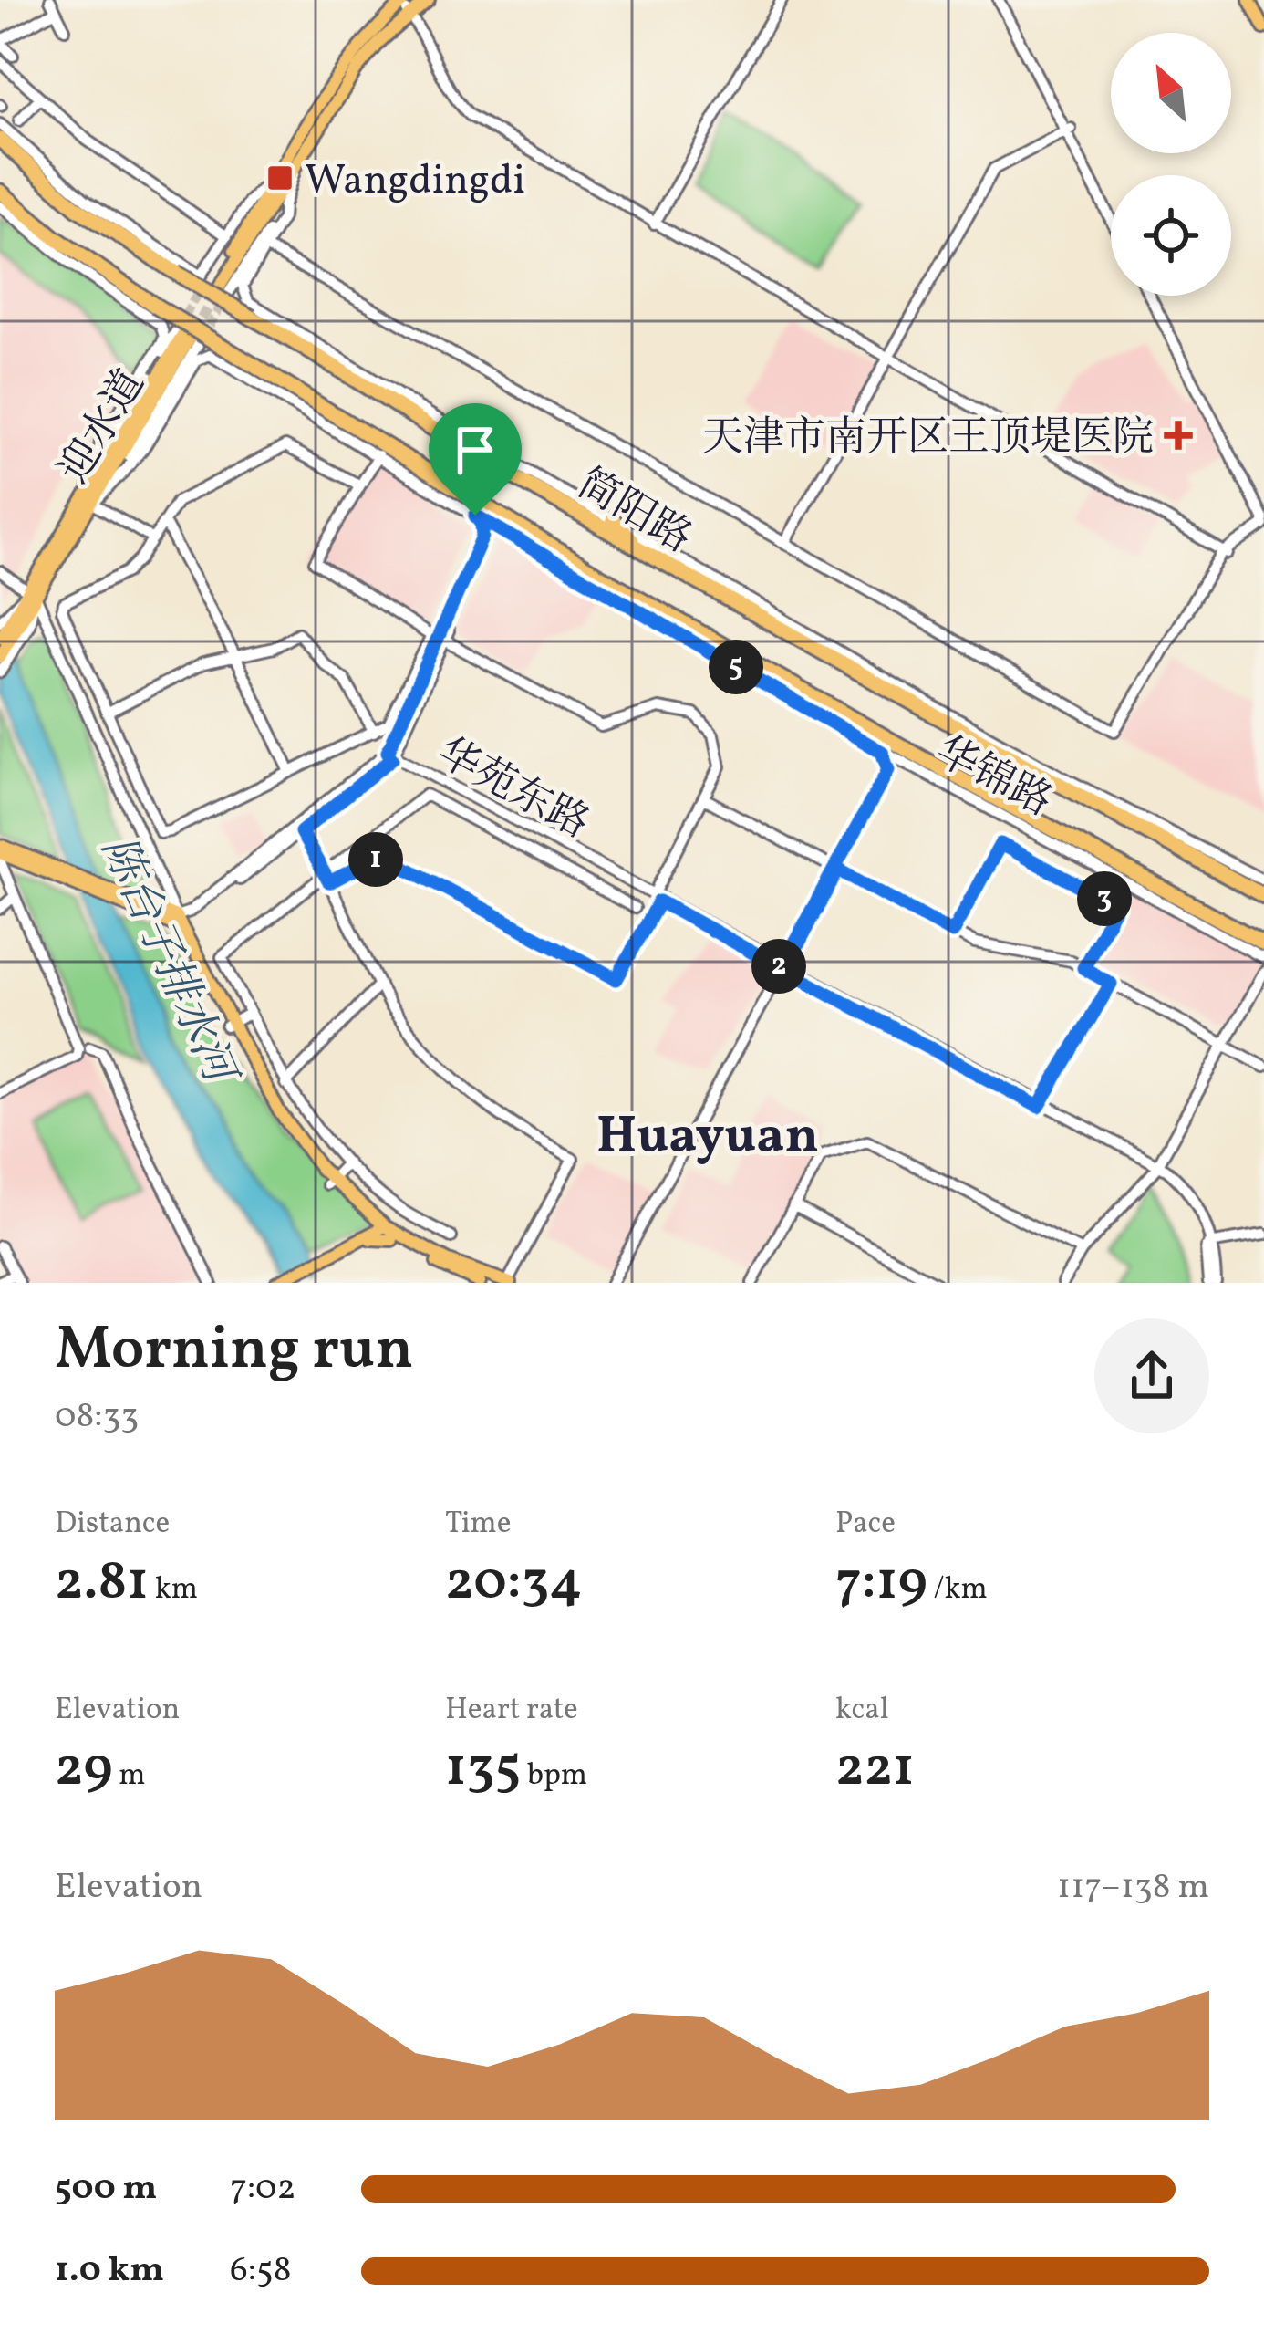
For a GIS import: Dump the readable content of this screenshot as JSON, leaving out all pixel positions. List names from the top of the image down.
{
  "streets": {
    "highway": ["简阳路"],
    "main road": ["迎水道"],
    "street": ["华锦路", "华苑东路"]
  },
  "districts": ["Huayuan"],
  "water": ["陈台子排水河"],
  "places": {
    "transit": ["Wangdingdi"],
    "health": ["天津市南开区王顶堤医院"]
  },
  "north": "top left",
  "page": {
    "pins": [
      "5",
      "1",
      "3",
      "2"
    ],
    "heading": ["Morning run", "08:33"],
    "stats": [
      ["Distance", "2.81 km"],
      ["Time", "20:34"],
      ["Pace", "7:19 /km"],
      ["Elevation", "29 m"],
      ["Heart rate", "135 bpm"],
      ["kcal", "221"]
    ],
    "chart": ["Elevation", "117–138 m"],
    "list": [
      {
        "name": "500 m",
        "note": "7:02"
      },
      {
        "name": "1.0 km",
        "note": "6:58"
      }
    ]
  }
}
